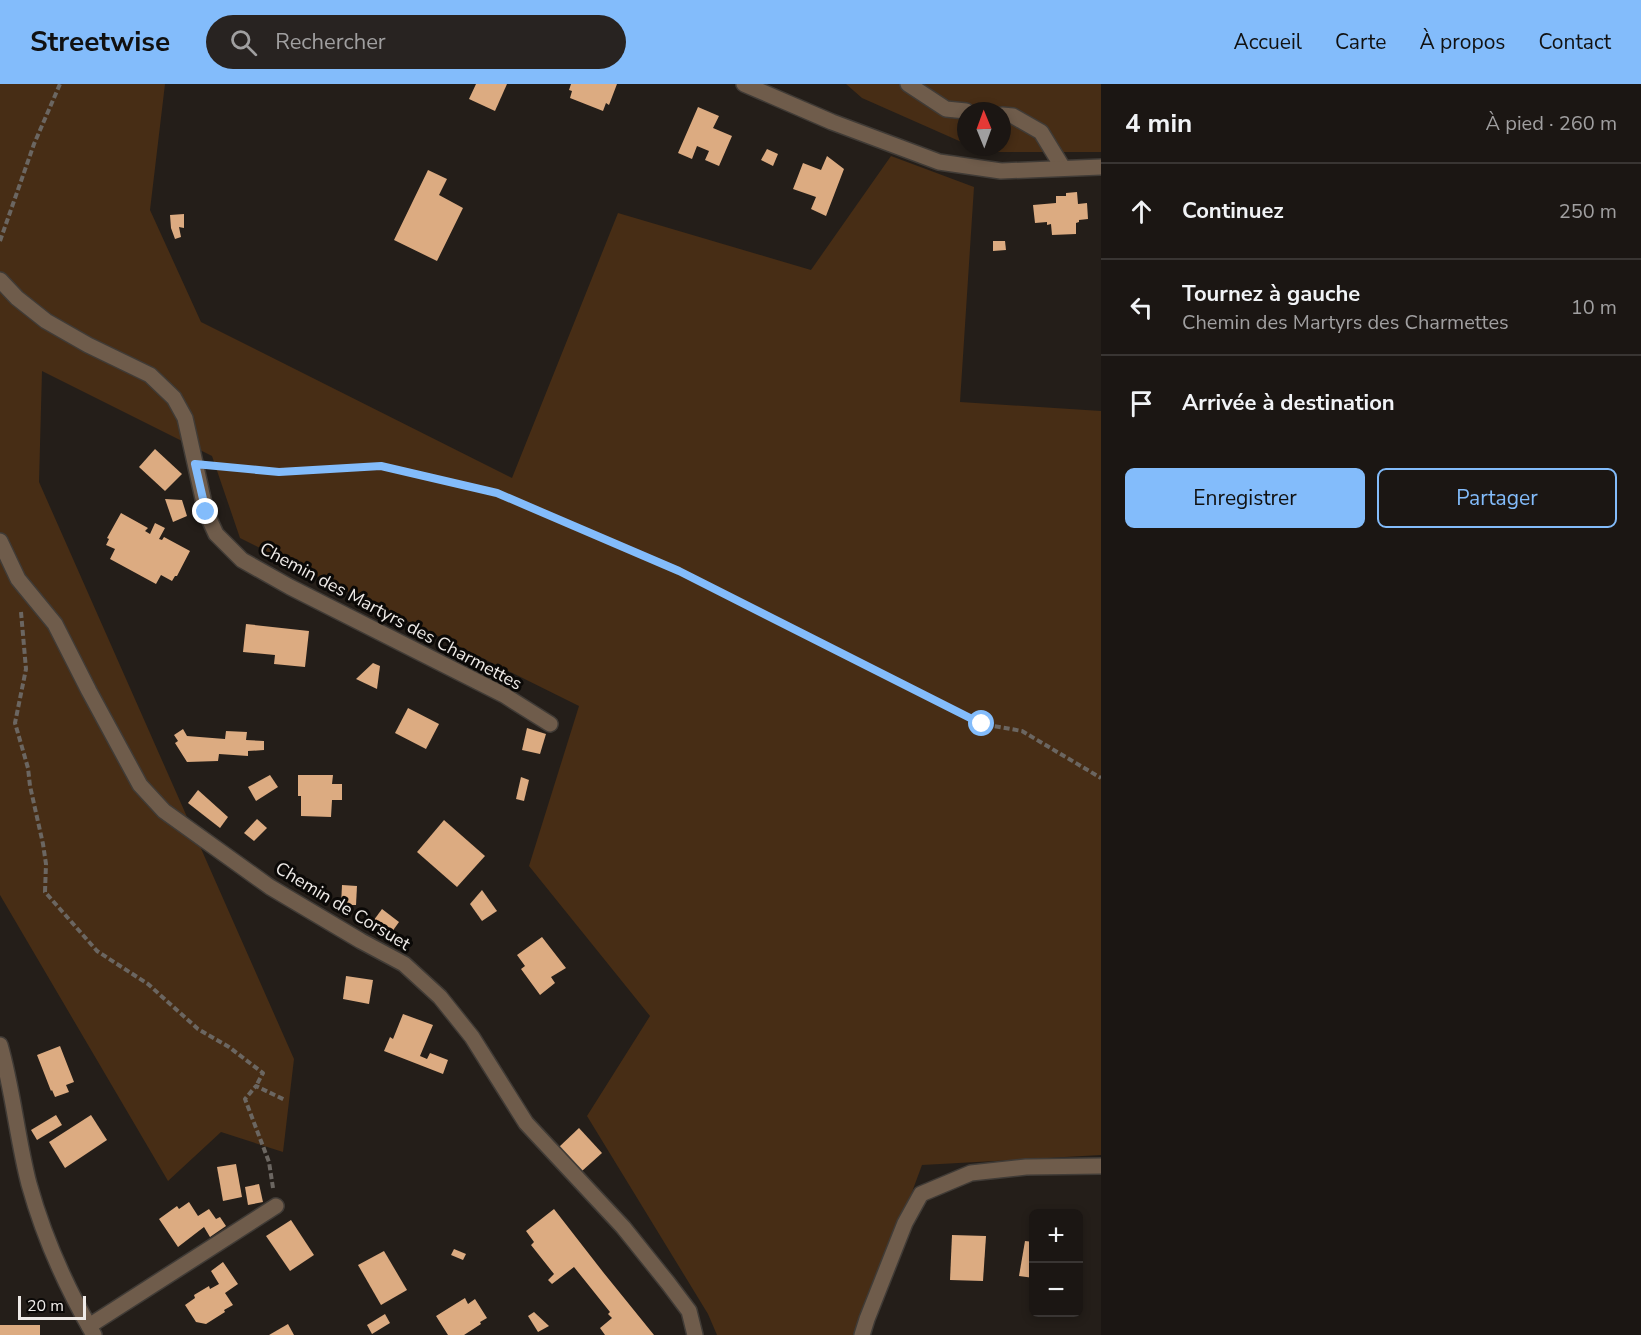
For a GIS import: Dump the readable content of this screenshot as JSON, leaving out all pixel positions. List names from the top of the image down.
{
  "streets": {
    "street": ["Chemin des Martyrs des Charmettes", "Chemin de Corsuet"]
  },
  "scale_bar": "20 m",
  "north": "top",
  "page": {
    "header": "Streetwise",
    "search": "Rechercher",
    "nav": [
      "Accueil",
      "Carte",
      "À propos",
      "Contact"
    ],
    "heading": ["4 min", "À pied · 260 m"],
    "list": [
      ["Continuez", "250 m"],
      ["Tournez à gauche", "Chemin des Martyrs des Charmettes", "10 m"],
      "Arrivée à destination"
    ],
    "buttons": ["Enregistrer", "Partager"],
    "map_buttons": ["+", "−"],
    "scale": "20 m"
  }
}
